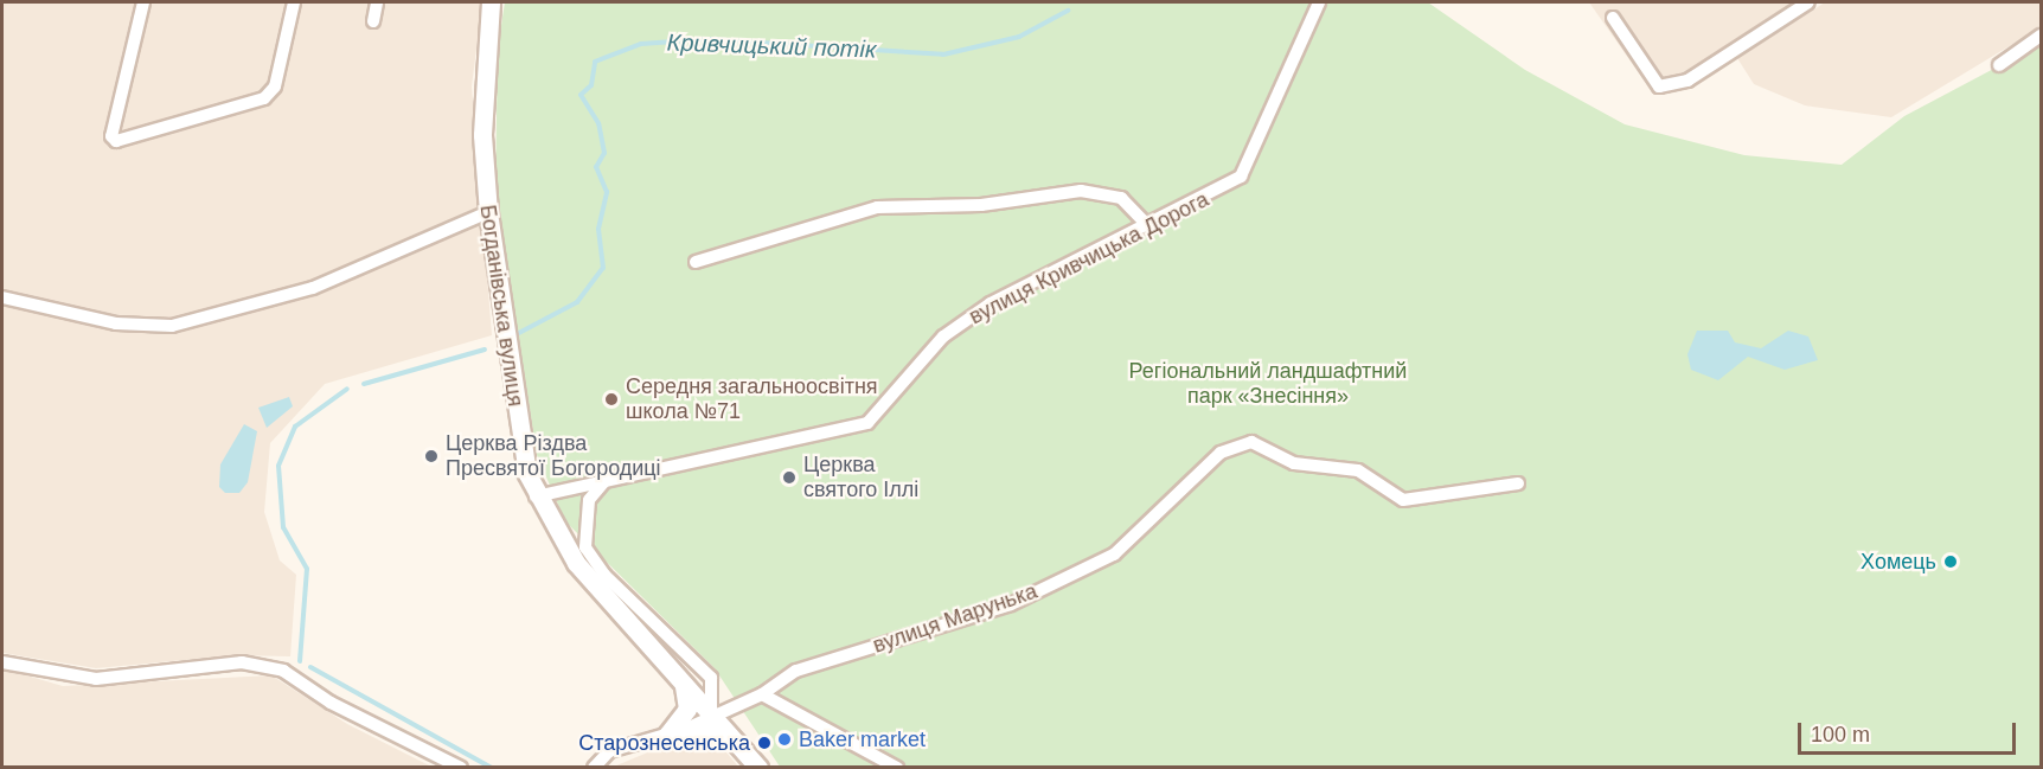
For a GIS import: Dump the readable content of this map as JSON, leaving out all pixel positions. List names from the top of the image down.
{
  "streets": {
    "main road": ["Богданівська вулиця"],
    "street": ["вулиця Кривчицька Дорога", "вулиця Марунька"]
  },
  "crossings": [
    ["вулиця Кривчицька Дорога", "Богданівська вулиця"],
    ["Богданівська вулиця", "вулиця Марунька"]
  ],
  "water": ["Кривчицький потік"],
  "parks": ["Регіональний ландшафтний парк «Знесіння»"],
  "places": [
    "Середня загальноосвітня школа №71",
    "Церква Різдва Пресвятої Богородиці",
    "Церква святого Іллі",
    "Хомець",
    "Baker market",
    "Старознесенська"
  ],
  "scale_bar": "100 m"
}
